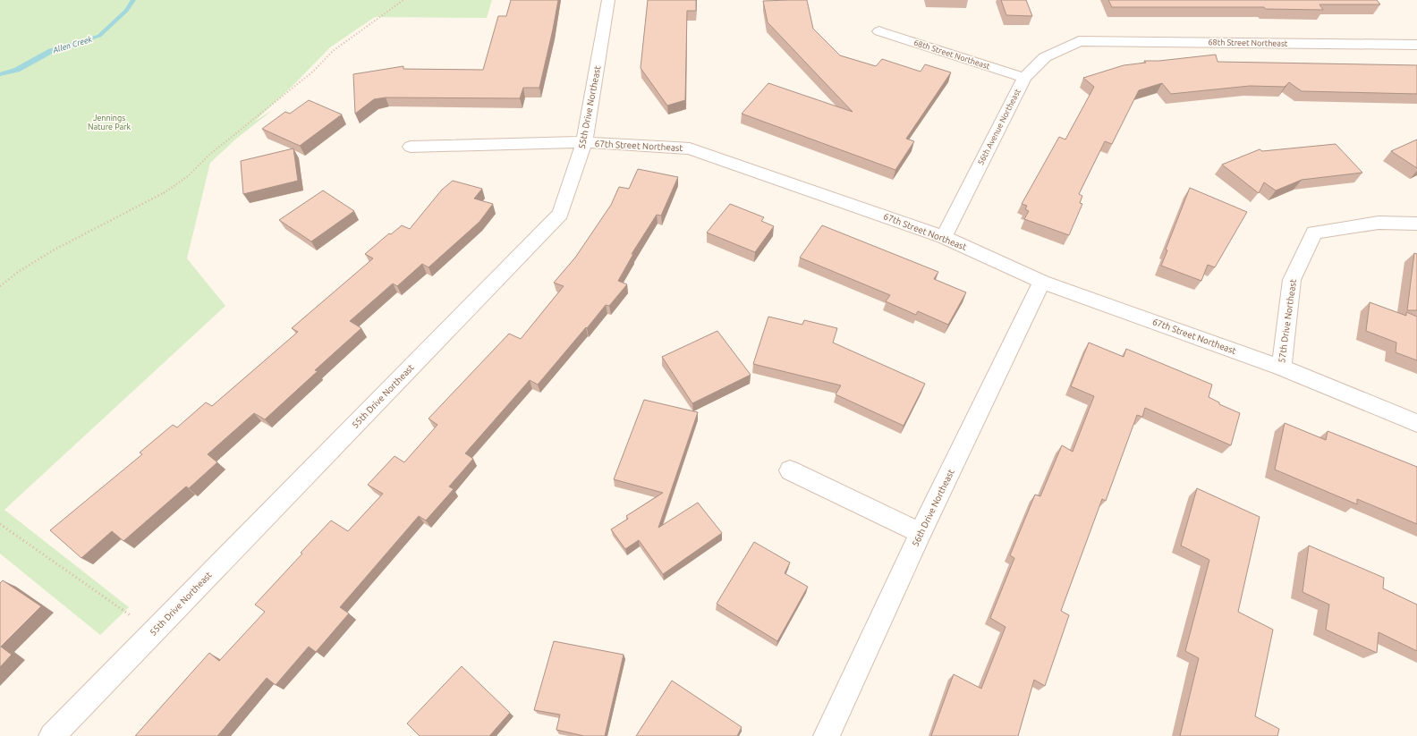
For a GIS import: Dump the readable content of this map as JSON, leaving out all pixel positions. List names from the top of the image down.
{
  "streets": {
    "street": [
      "68th Street Northeast",
      "55th Drive Northeast",
      "56th Avenue Northeast",
      "67th Street Northeast",
      "57th Drive Northeast",
      "56th Drive Northeast"
    ]
  },
  "crossings": [
    ["68th Street Northeast", "56th Avenue Northeast"],
    ["55th Drive Northeast", "67th Street Northeast"],
    ["56th Avenue Northeast", "67th Street Northeast"],
    ["67th Street Northeast", "57th Drive Northeast"],
    ["67th Street Northeast", "56th Drive Northeast"]
  ],
  "water": ["Allen Creek"],
  "parks": ["Jennings Nature Park"]
}
